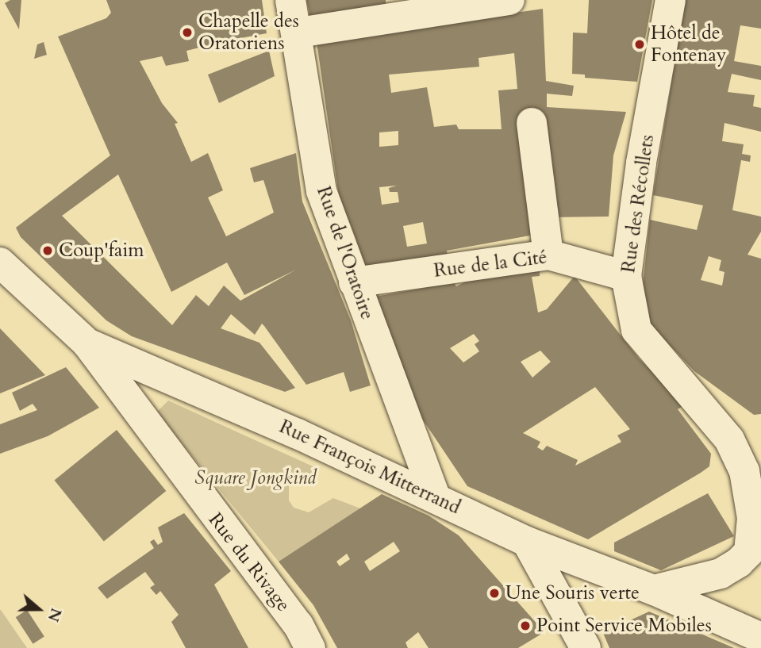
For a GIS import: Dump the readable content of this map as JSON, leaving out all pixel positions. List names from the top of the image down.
{
  "streets": {
    "street": [
      "Rue des Récollets",
      "Rue de l'Oratoire",
      "Rue de la Cité",
      "Rue François Mitterrand",
      "Rue du Rivage"
    ]
  },
  "crossings": [
    ["Rue des Récollets", "Rue de la Cité"],
    ["Rue de l'Oratoire", "Rue de la Cité"],
    ["Rue de l'Oratoire", "Rue François Mitterrand"],
    ["Rue François Mitterrand", "Rue du Rivage"]
  ],
  "parks": ["Square Jongkind"],
  "places": [
    "Chapelle des Oratoriens",
    "Hôtel de Fontenay",
    "Coup'faim",
    "Une Souris verte",
    "Point Service Mobiles"
  ],
  "north": "right"
}
